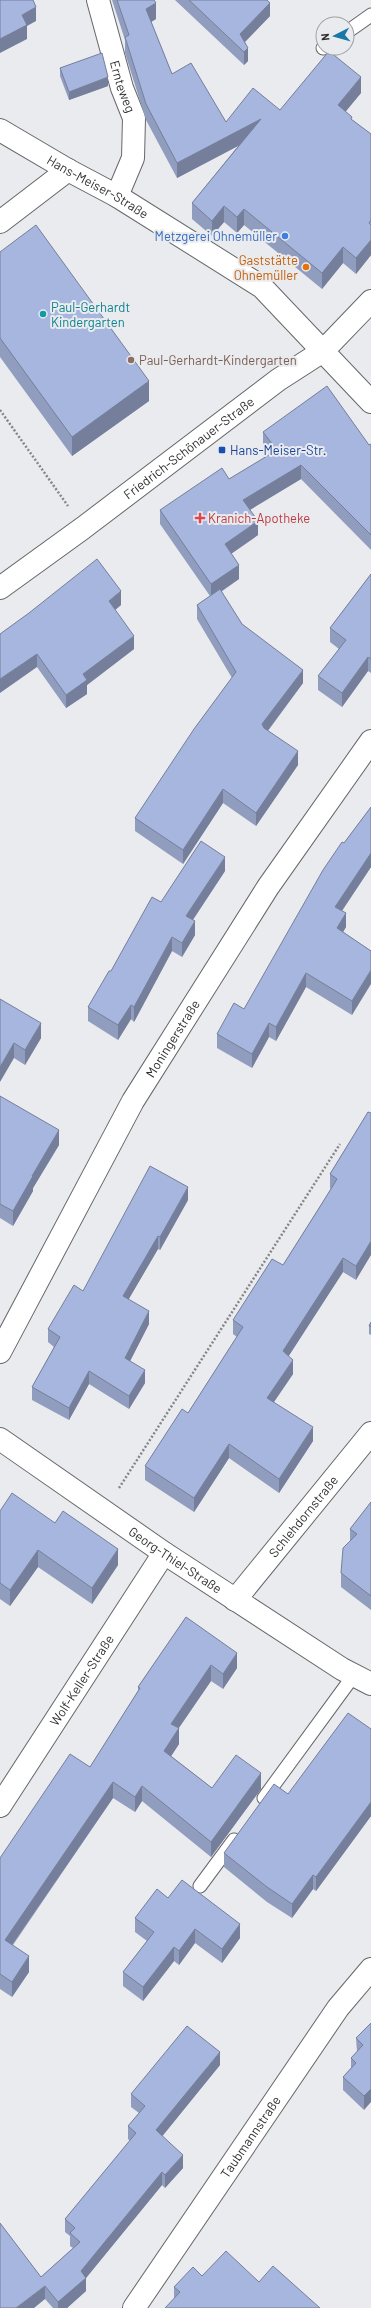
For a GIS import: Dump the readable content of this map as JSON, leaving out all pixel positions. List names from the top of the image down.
{
  "streets": {
    "street": [
      "Ernteweg",
      "Hans-Meiser-Straße",
      "Friedrich-Schönauer-Straße",
      "Moningerstraße",
      "Schlehdornstraße",
      "Georg-Thiel-Straße",
      "Wolf-Keller-Straße",
      "Taubmannstraße"
    ]
  },
  "crossings": [
    ["Ernteweg", "Hans-Meiser-Straße"],
    ["Hans-Meiser-Straße", "Friedrich-Schönauer-Straße"],
    ["Schlehdornstraße", "Georg-Thiel-Straße"],
    ["Georg-Thiel-Straße", "Wolf-Keller-Straße"]
  ],
  "places": {
    "other": [
      "Metzgerei Ohnemüller",
      "Gaststätte Ohnemüller",
      "Paul-Gerhardt Kindergarten",
      "Paul-Gerhardt-Kindergarten"
    ],
    "transit": ["Hans-Meiser-Str."],
    "health": ["Kranich-Apotheke"]
  },
  "north": "left"
}
